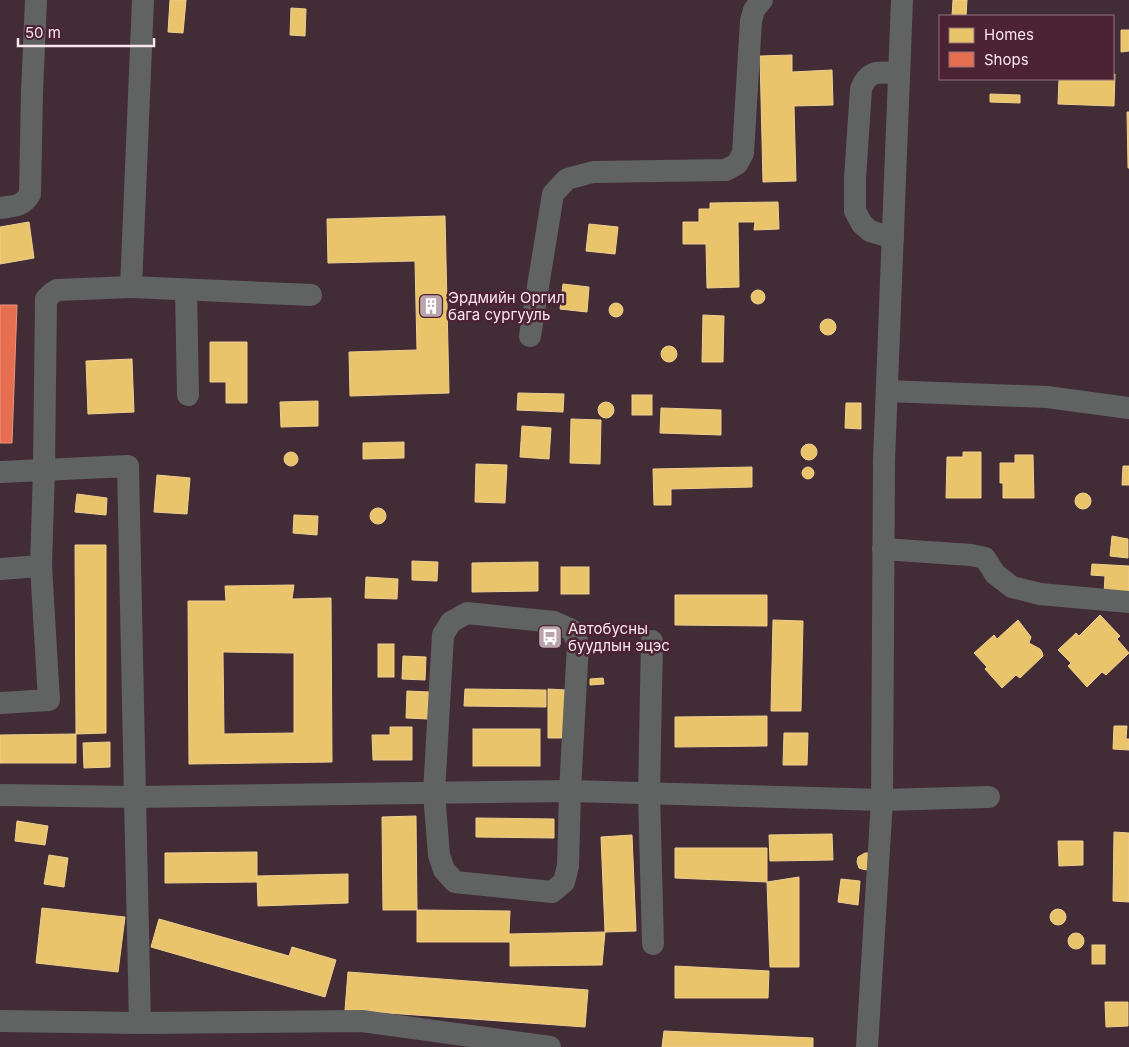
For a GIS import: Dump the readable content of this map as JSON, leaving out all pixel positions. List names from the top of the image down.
{
  "places": {
    "building": ["Эрдмийн Оргил бага сургууль"],
    "bus stop": ["Автобусны буудлын эцэс"]
  },
  "legend": ["Homes", "Shops"],
  "scale_bar": "50 m"
}
